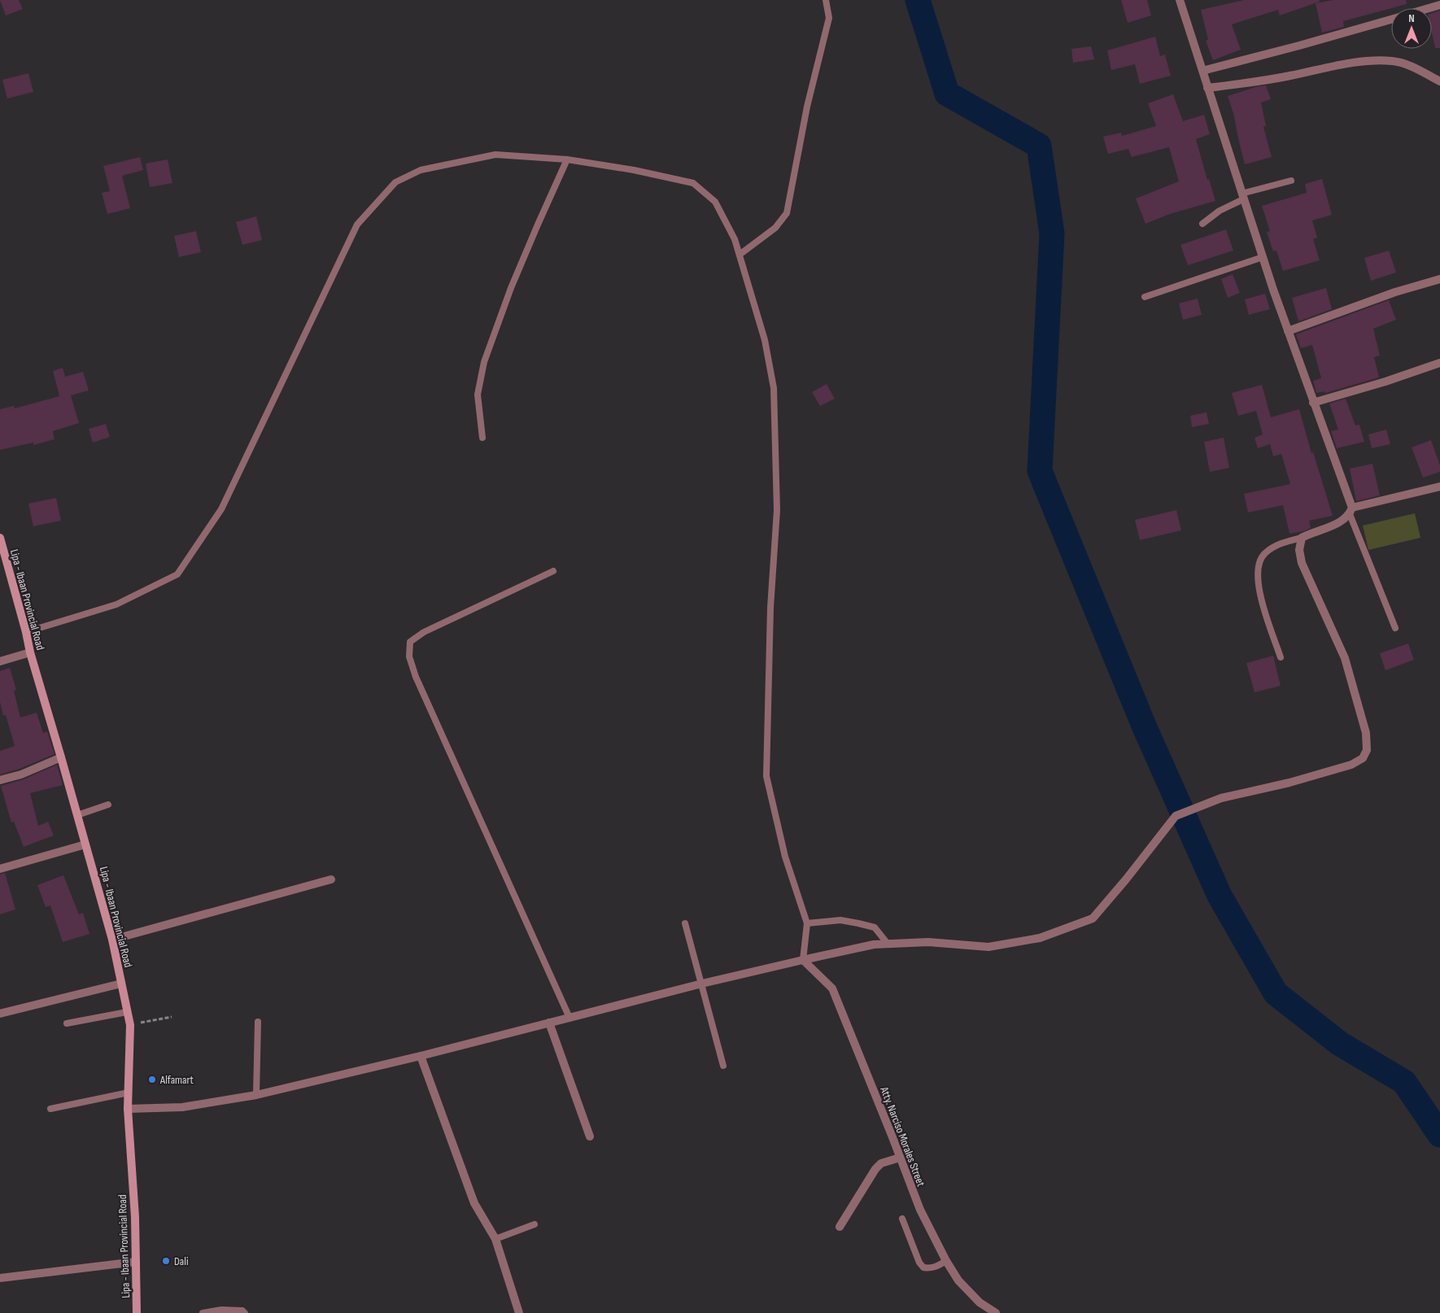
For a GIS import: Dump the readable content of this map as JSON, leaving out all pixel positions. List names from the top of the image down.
{
  "streets": {
    "main road": ["Lipa - Ibaan Provincial Road"],
    "street": ["Atty. Narciso Morales Street"]
  },
  "places": ["Alfamart", "Dali"],
  "north": "top"
}
